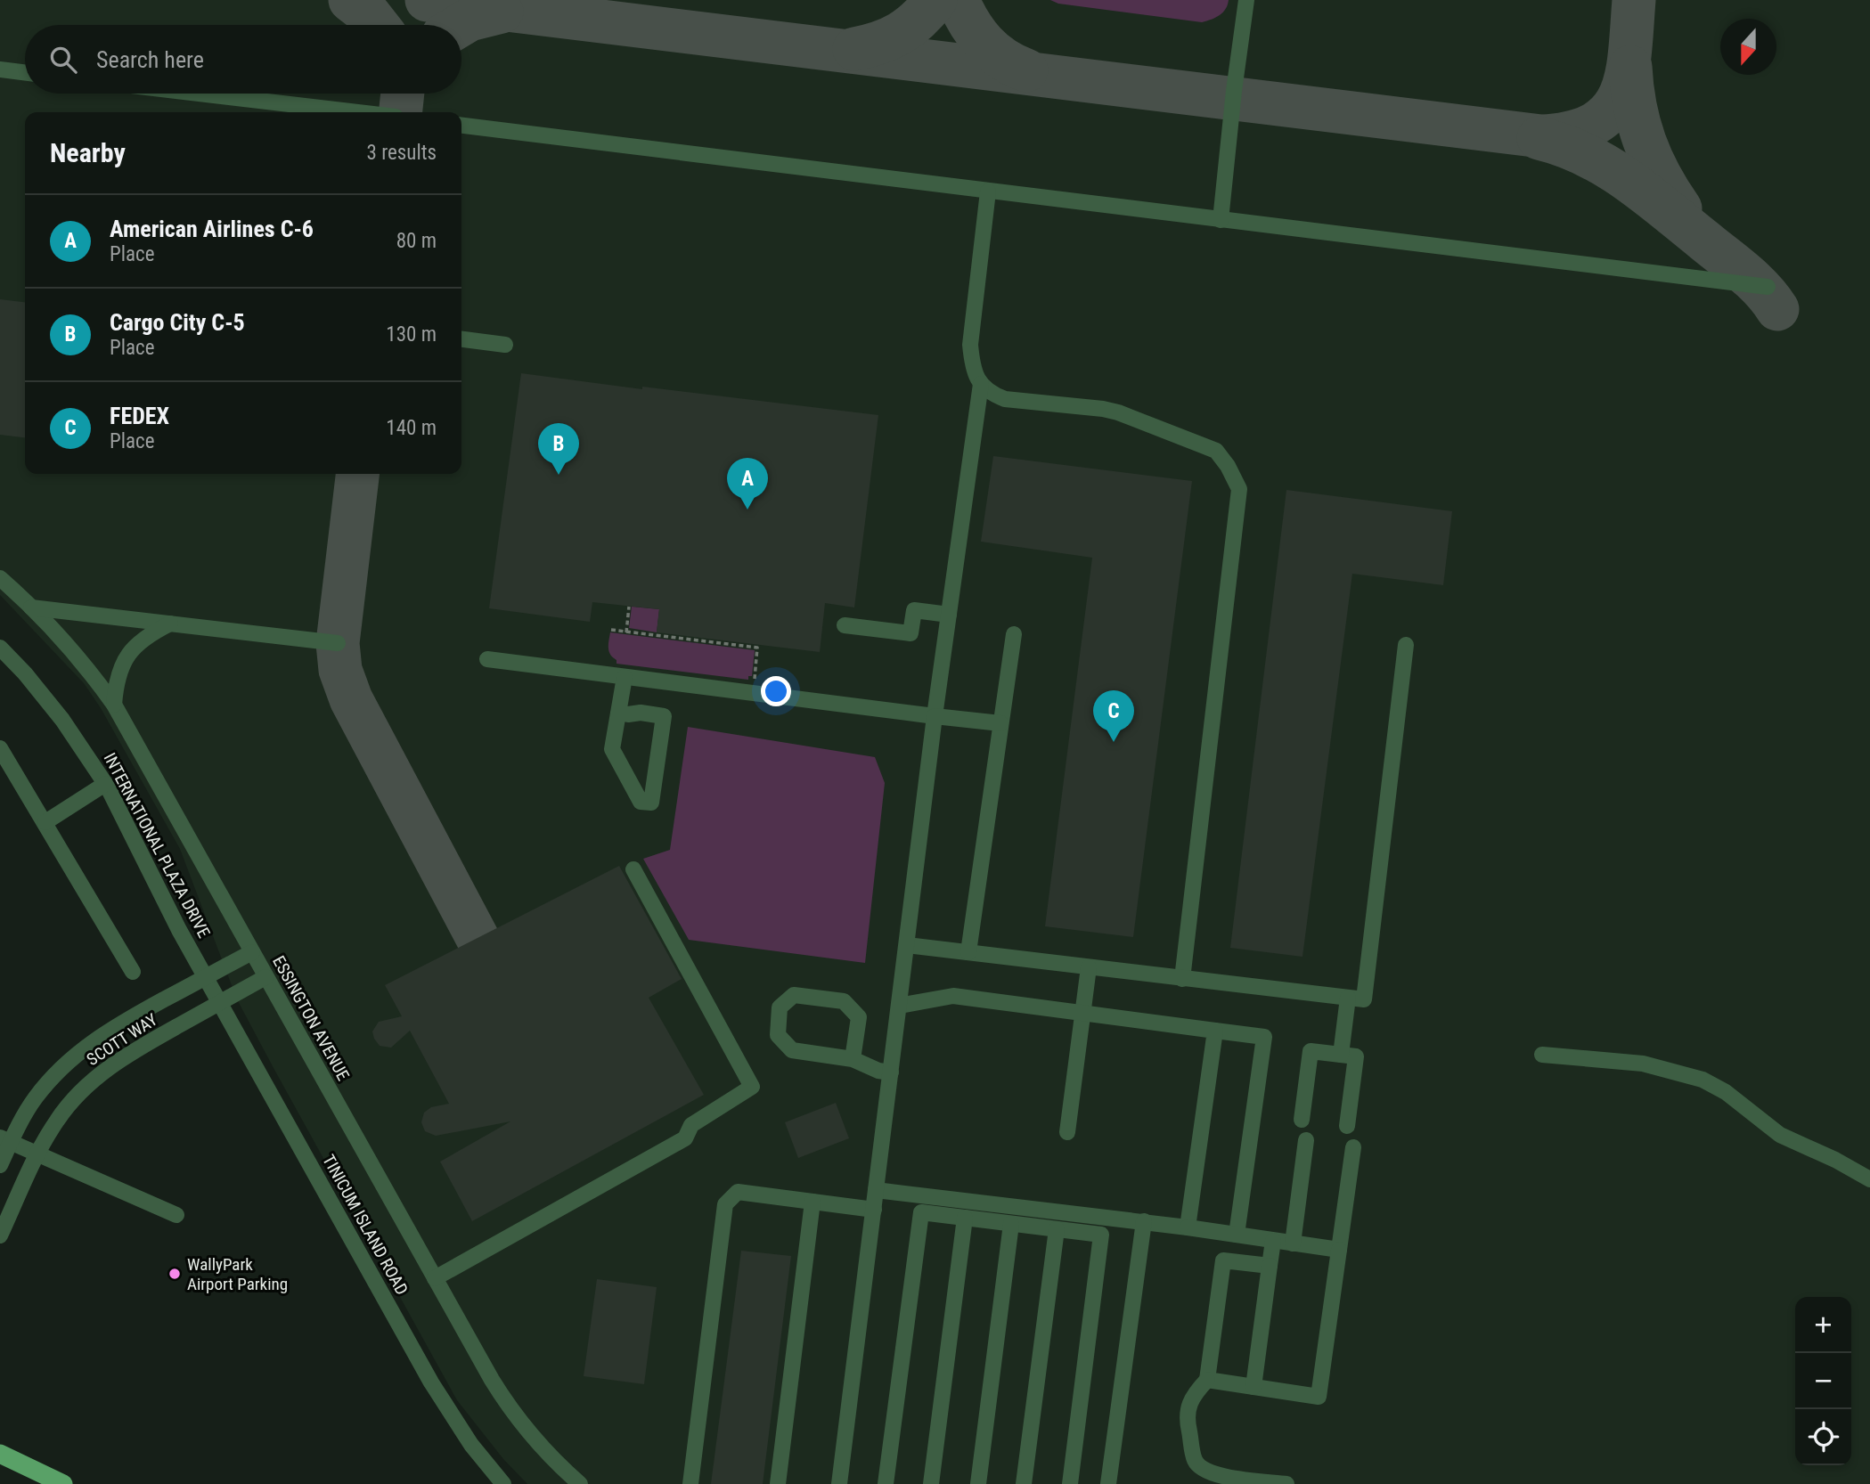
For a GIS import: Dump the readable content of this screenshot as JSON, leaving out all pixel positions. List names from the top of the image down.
{
  "streets": {
    "street": [
      "INTERNATIONAL PLAZA DRIVE",
      "ESSINGTON AVENUE",
      "SCOTT WAY",
      "TINICUM ISLAND ROAD"
    ]
  },
  "crossings": [
    ["INTERNATIONAL PLAZA DRIVE", "SCOTT WAY"],
    ["INTERNATIONAL PLAZA DRIVE", "TINICUM ISLAND ROAD"],
    ["ESSINGTON AVENUE", "SCOTT WAY"],
    ["SCOTT WAY", "TINICUM ISLAND ROAD"]
  ],
  "places": ["WallyPark Airport Parking"],
  "north": "bottom",
  "page": {
    "search": "Search here",
    "heading": ["Nearby", "3 results"],
    "list": [
      {
        "mark": "A",
        "name": "American Airlines C-6",
        "note": "Place",
        "value": "80 m"
      },
      {
        "mark": "B",
        "name": "Cargo City C-5",
        "note": "Place",
        "value": "130 m"
      },
      {
        "mark": "C",
        "name": "FEDEX",
        "note": "Place",
        "value": "140 m"
      }
    ],
    "pins": ["B", "A", "C"],
    "map_buttons": ["+", "−"]
  }
}
